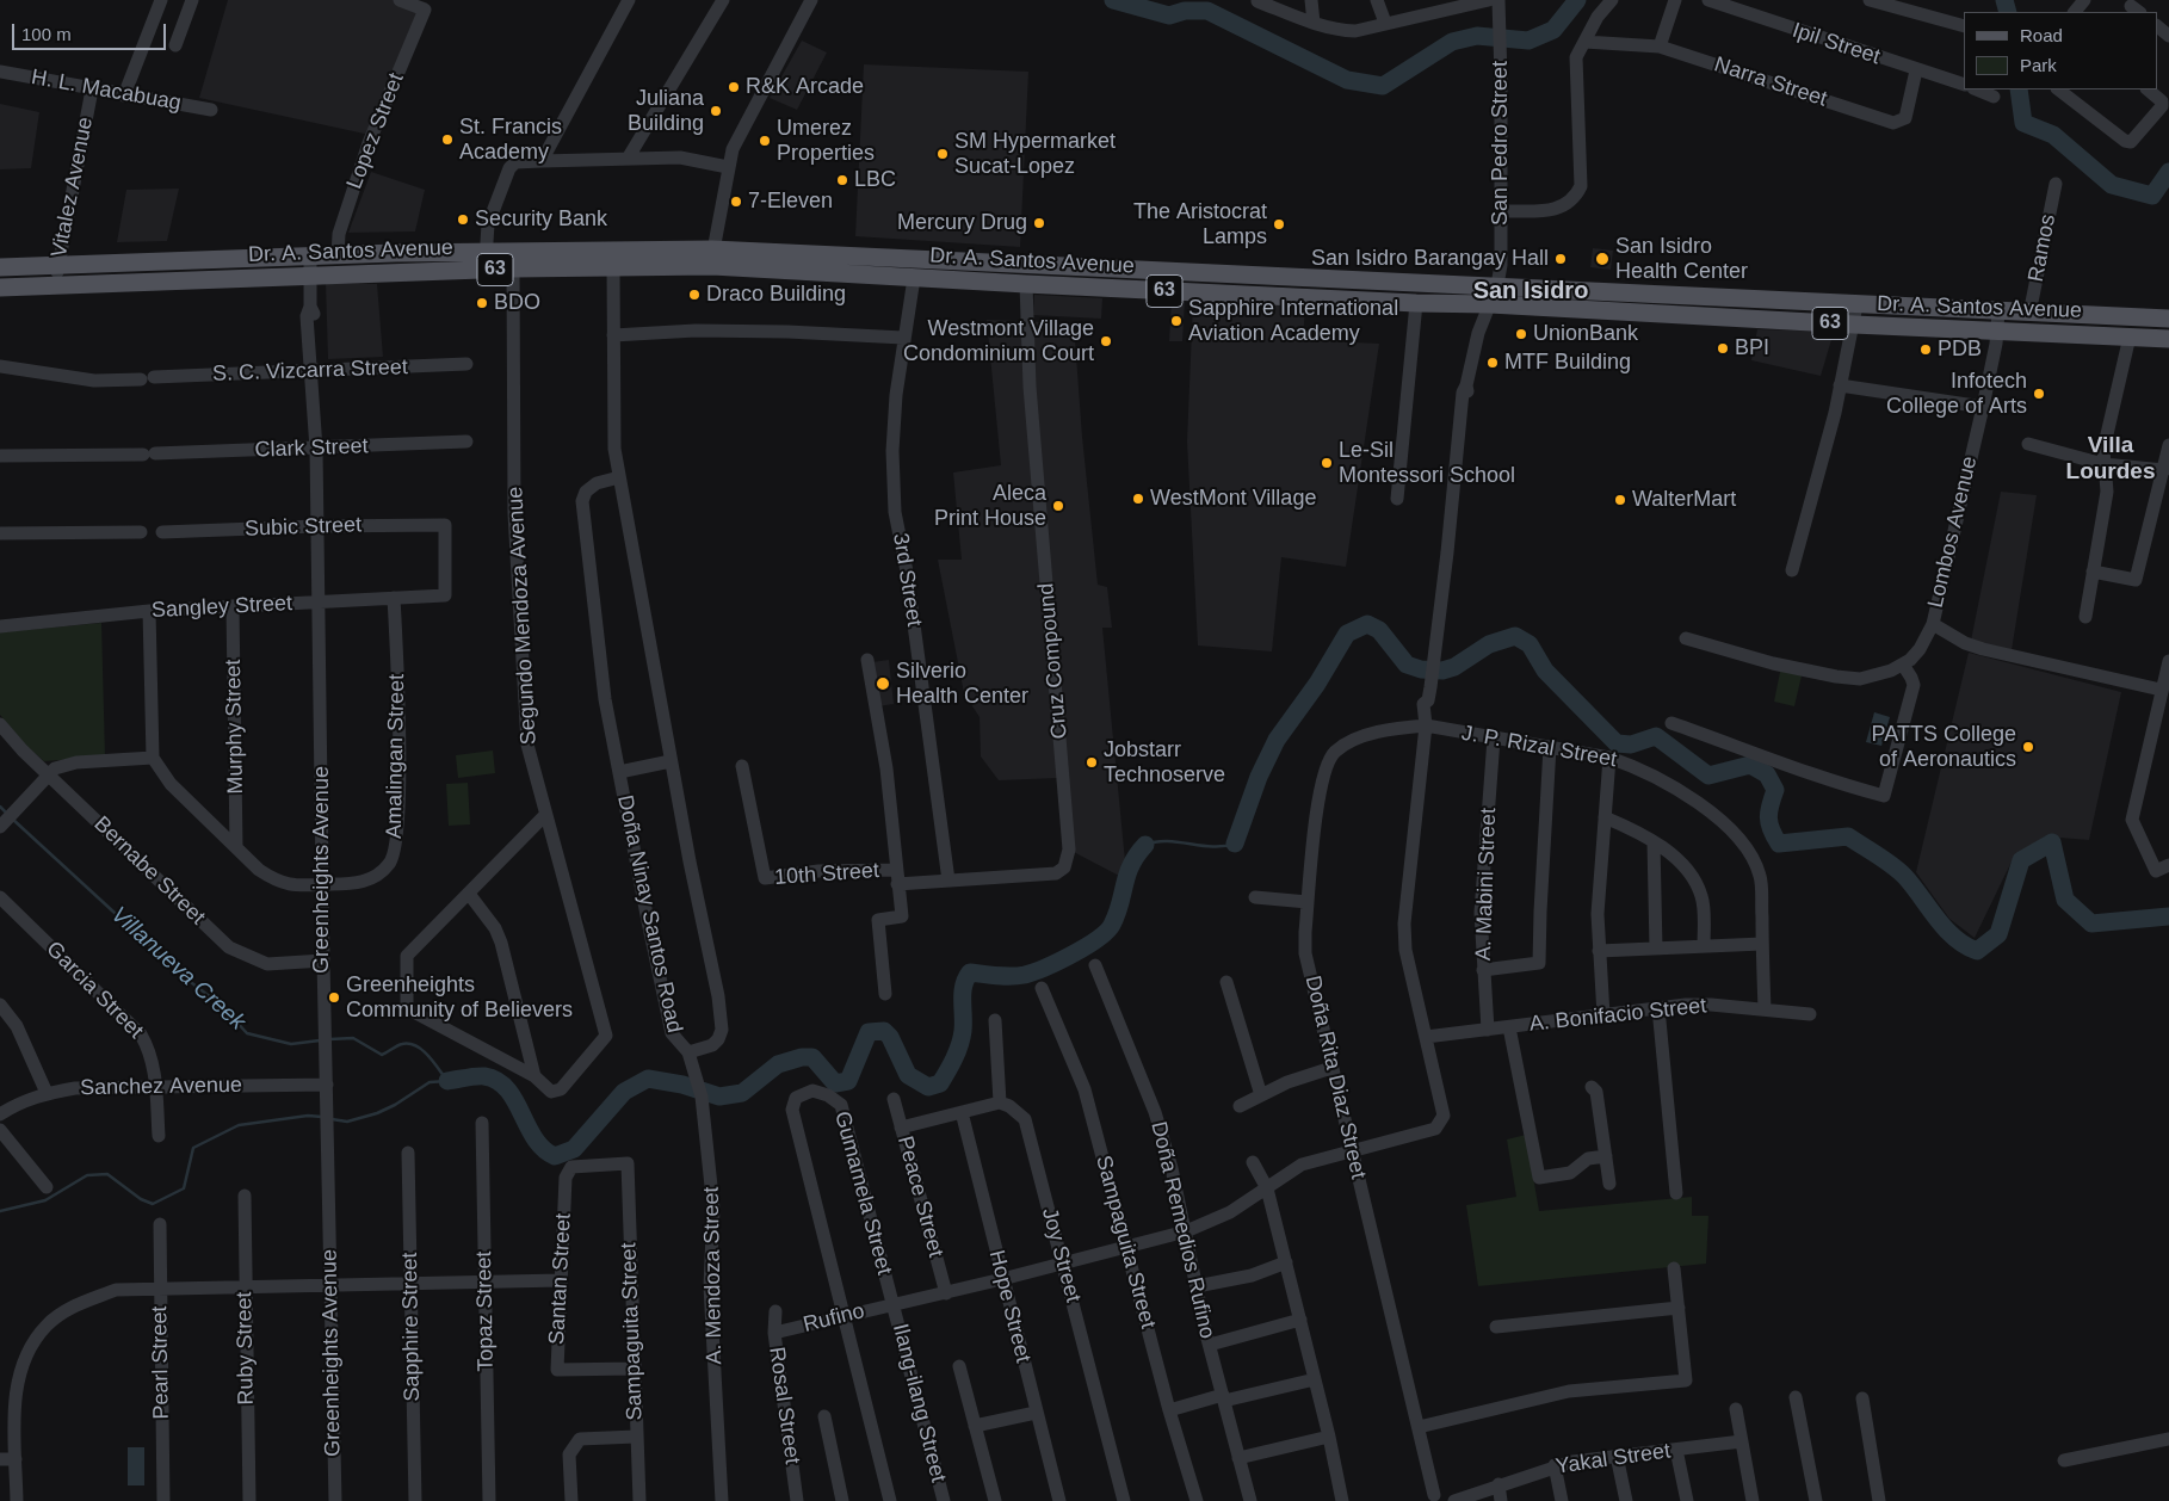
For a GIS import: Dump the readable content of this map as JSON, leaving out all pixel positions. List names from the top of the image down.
{
  "streets": {
    "main road": ["Dr. A. Santos Avenue", "63"],
    "street": [
      "Ipil Street",
      "Narra Street",
      "H. L. Macabuag",
      "Lopez Street",
      "San Pedro Street",
      "Vitalez Avenue",
      "Ramos",
      "S. C. Vizcarra Street",
      "Clark Street",
      "Subic Street",
      "Lombos Avenue",
      "3rd Street",
      "Sangley Street",
      "Segundo Mendoza Avenue",
      "Cruz Compound",
      "Murphy Street",
      "J. P. Rizal Street",
      "Amalingan Street",
      "Greenheights Avenue",
      "Bernabe Street",
      "10th Street",
      "A. Mabini Street",
      "Doña Ninay Santos Road",
      "Garcia Street",
      "A. Bonifacio Street",
      "Doña Rita Diaz Street",
      "Sanchez Avenue",
      "Gumamela Street",
      "Peace Street",
      "Doña Remedios Rufino",
      "Sampaguita Street",
      "Joy Street",
      "A. Mendoza Street",
      "Santan Street",
      "Hope Street",
      "Topaz Street",
      "Rufino",
      "Sapphire Street",
      "Ruby Street",
      "Pearl Street",
      "Ilang-ilang Street",
      "Rosal Street",
      "Yakal Street"
    ]
  },
  "crossings": [
    ["Ipil Street", "Narra Street"],
    ["H. L. Macabuag", "Vitalez Avenue"],
    ["Lopez Street", "Dr. A. Santos Avenue"],
    ["San Pedro Street", "Dr. A. Santos Avenue"],
    ["San Pedro Street", "J. P. Rizal Street"],
    ["San Pedro Street", "A. Bonifacio Street"],
    ["San Pedro Street", "Doña Rita Diaz Street"],
    ["San Pedro Street", "Rufino"],
    ["Vitalez Avenue", "Dr. A. Santos Avenue"],
    ["Ramos", "Dr. A. Santos Avenue"],
    ["Dr. A. Santos Avenue", "Lombos Avenue"],
    ["Dr. A. Santos Avenue", "3rd Street"],
    ["Dr. A. Santos Avenue", "Segundo Mendoza Avenue"],
    ["Dr. A. Santos Avenue", "Cruz Compound"],
    ["Dr. A. Santos Avenue", "Greenheights Avenue"],
    ["Dr. A. Santos Avenue", "Doña Ninay Santos Road"],
    ["S. C. Vizcarra Street", "Greenheights Avenue"],
    ["Clark Street", "Greenheights Avenue"],
    ["Subic Street", "Sangley Street"],
    ["Subic Street", "Greenheights Avenue"],
    ["3rd Street", "Cruz Compound"],
    ["Sangley Street", "Murphy Street"],
    ["Sangley Street", "Amalingan Street"],
    ["Sangley Street", "Greenheights Avenue"],
    ["Cruz Compound", "10th Street"],
    ["Murphy Street", "Amalingan Street"],
    ["J. P. Rizal Street", "A. Mabini Street"],
    ["J. P. Rizal Street", "A. Bonifacio Street"],
    ["J. P. Rizal Street", "Doña Rita Diaz Street"],
    ["Amalingan Street", "Greenheights Avenue"],
    ["Greenheights Avenue", "Bernabe Street"],
    ["Greenheights Avenue", "Sanchez Avenue"],
    ["A. Mabini Street", "A. Bonifacio Street"],
    ["Doña Ninay Santos Road", "A. Mendoza Street"],
    ["Garcia Street", "Sanchez Avenue"],
    ["A. Bonifacio Street", "Rufino"],
    ["Doña Rita Diaz Street", "Rufino"],
    ["Gumamela Street", "Rufino"],
    ["Gumamela Street", "Ilang-ilang Street"],
    ["Peace Street", "Rufino"],
    ["Doña Remedios Rufino", "Rufino"],
    ["Sampaguita Street", "Santan Street"],
    ["Sampaguita Street", "Rufino"],
    ["Joy Street", "Rufino"],
    ["Hope Street", "Rufino"],
    ["Rufino", "Ilang-ilang Street"],
    ["Rufino", "Rosal Street"]
  ],
  "districts": ["San Isidro", "Villa Lourdes"],
  "water": ["Villanueva Creek"],
  "places": [
    "R&K Arcade",
    "Juliana Building",
    "St. Francis Academy",
    "Umerez Properties",
    "SM Hypermarket Sucat-Lopez",
    "LBC",
    "7-Eleven",
    "Security Bank",
    "Mercury Drug",
    "The Aristocrat Lamps",
    "San Isidro Barangay Hall",
    "San Isidro Health Center",
    "Draco Building",
    "BDO",
    "Sapphire International Aviation Academy",
    "UnionBank",
    "Westmont Village Condominium Court",
    "BPI",
    "PDB",
    "MTF Building",
    "Infotech College of Arts",
    "Le-Sil Montessori School",
    "WestMont Village",
    "WalterMart",
    "Aleca Print House",
    "Silverio Health Center",
    "PATTS College of Aeronautics",
    "Jobstarr Technoserve",
    "Greenheights Community of Believers"
  ],
  "legend": ["Road", "Park"],
  "scale_bar": "100 m"
}
